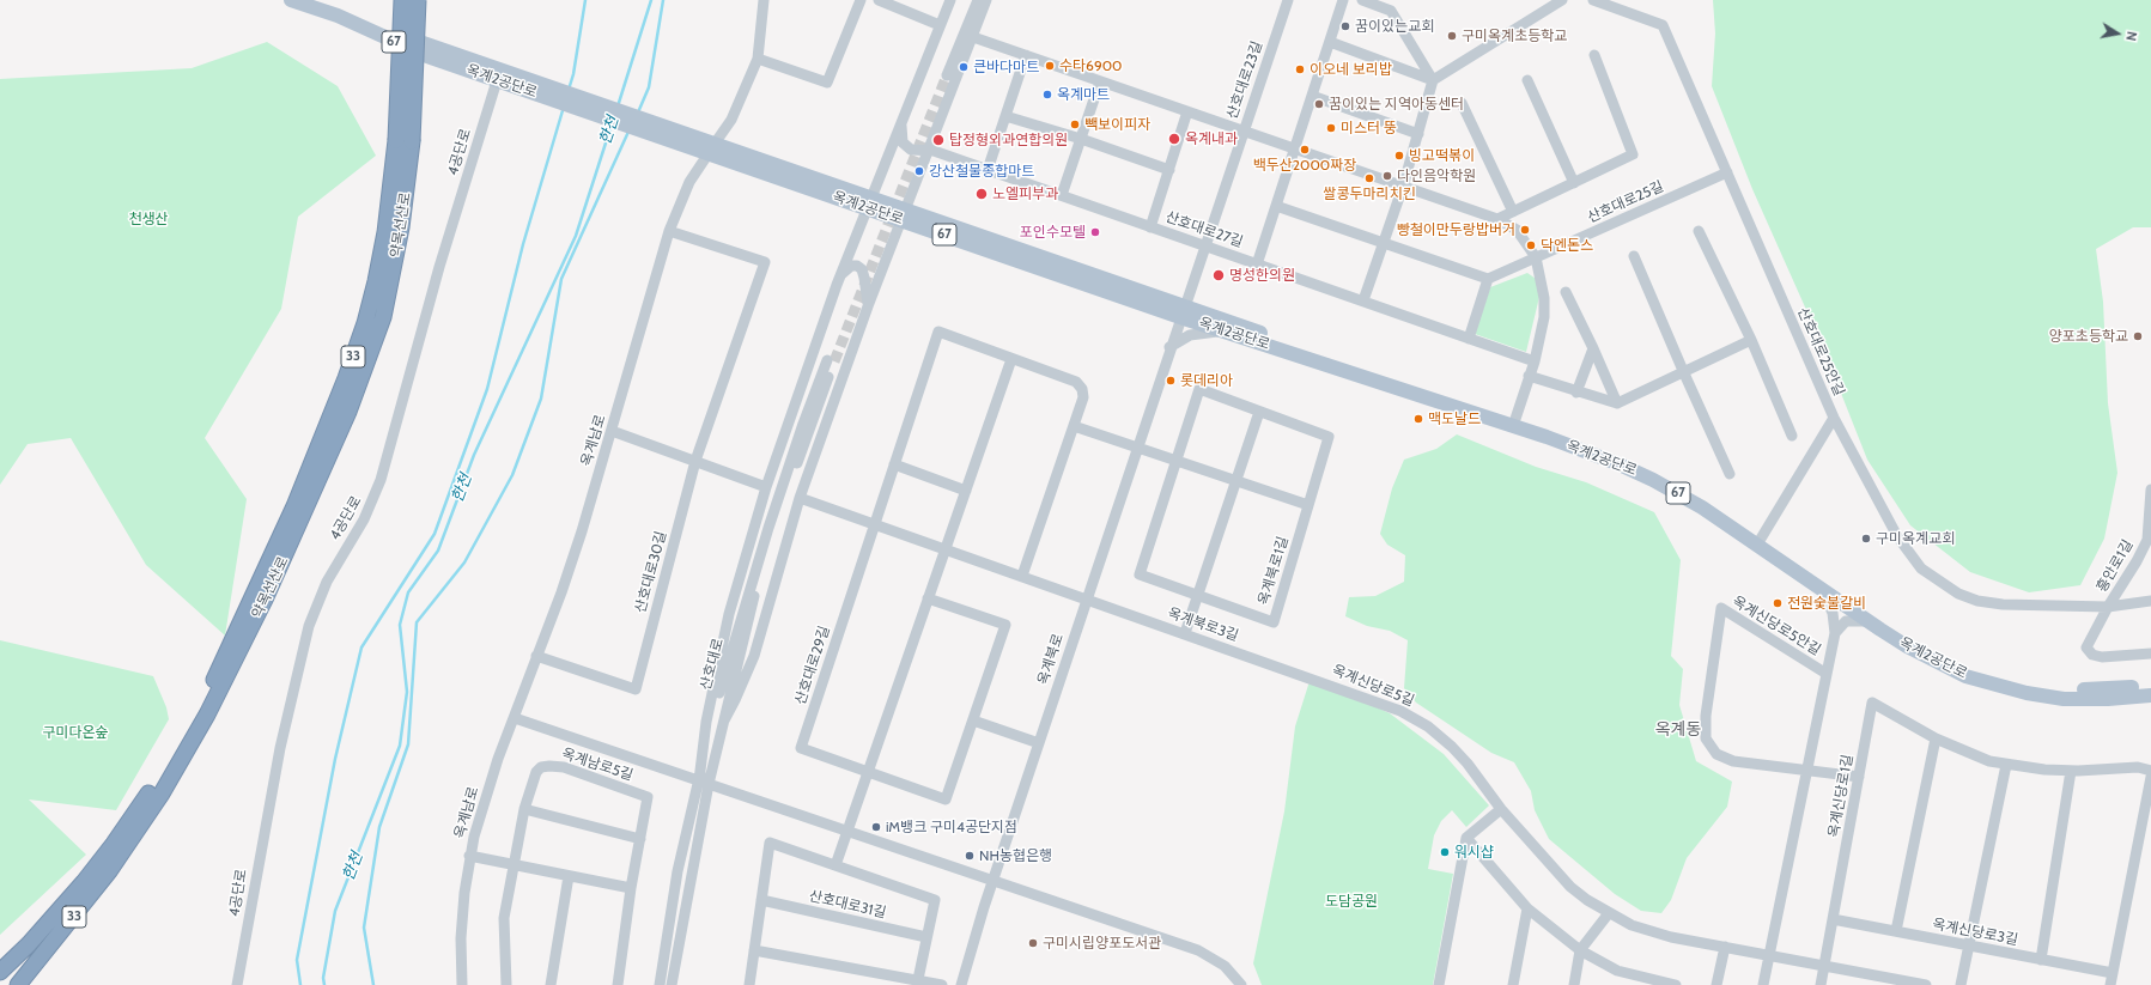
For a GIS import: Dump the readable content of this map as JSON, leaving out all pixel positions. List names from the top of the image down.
{
  "streets": {
    "highway": ["약목선산로", "33"],
    "main road": ["67", "옥계2공단로"],
    "street": [
      "산호대로23길",
      "4공단로",
      "산호대로25길",
      "산호대로27길",
      "산호대로25안길",
      "옥계남로",
      "흥안로1길",
      "옥계북로1길",
      "산호대로30길",
      "옥계북로3길",
      "옥계신당로5안길",
      "옥계북로",
      "산호대로",
      "산호대로29길",
      "옥계신당로5길",
      "옥계남로5길",
      "옥계신당로1길",
      "산호대로31길",
      "옥계신당로3길"
    ]
  },
  "crossings": [
    ["산호대로23길", "옥계2공단로"],
    ["산호대로23길", "산호대로27길"],
    ["산호대로23길", "옥계북로"],
    ["옥계2공단로", "4공단로"],
    ["옥계2공단로", "옥계남로"],
    ["옥계2공단로", "옥계신당로5안길"],
    ["옥계2공단로", "옥계북로"],
    ["산호대로25길", "산호대로25안길"],
    ["약목선산로", "33"],
    ["산호대로25안길", "흥안로1길"],
    ["옥계남로", "산호대로30길"],
    ["옥계북로3길", "옥계북로"],
    ["옥계북로3길", "옥계신당로5길"],
    ["옥계신당로5안길", "옥계신당로5길"],
    ["옥계신당로5길", "옥계신당로1길"],
    ["옥계신당로1길", "옥계신당로3길"]
  ],
  "districts": ["옥계동"],
  "water": ["한천"],
  "parks": ["천생산", "구미다온숲", "도담공원"],
  "places": [
    "꿈이있는교회",
    "구미옥계초등학교",
    "수타6900",
    "큰바다마트",
    "이오네 보리밥",
    "옥계마트",
    "꿈이있는 지역아동센터",
    "빽보이피자",
    "미스터 뚱",
    "옥계내과",
    "탑정형외과연합의원",
    "백두산2000짜장",
    "빙고떡볶이",
    "강산철물종합마트",
    "다인음악학원",
    "쌀콩두마리치킨",
    "노엘피부과",
    "빵철이만두랑밥버거",
    "포인수모텔",
    "닥엔돈스",
    "명성한의원",
    "양포초등학교",
    "롯데리아",
    "맥도날드",
    "구미옥계교회",
    "전원숯불갈비",
    "iM뱅크 구미4공단지점",
    "워시샵",
    "NH농협은행",
    "구미시립양포도서관"
  ],
  "north": "right"
}
